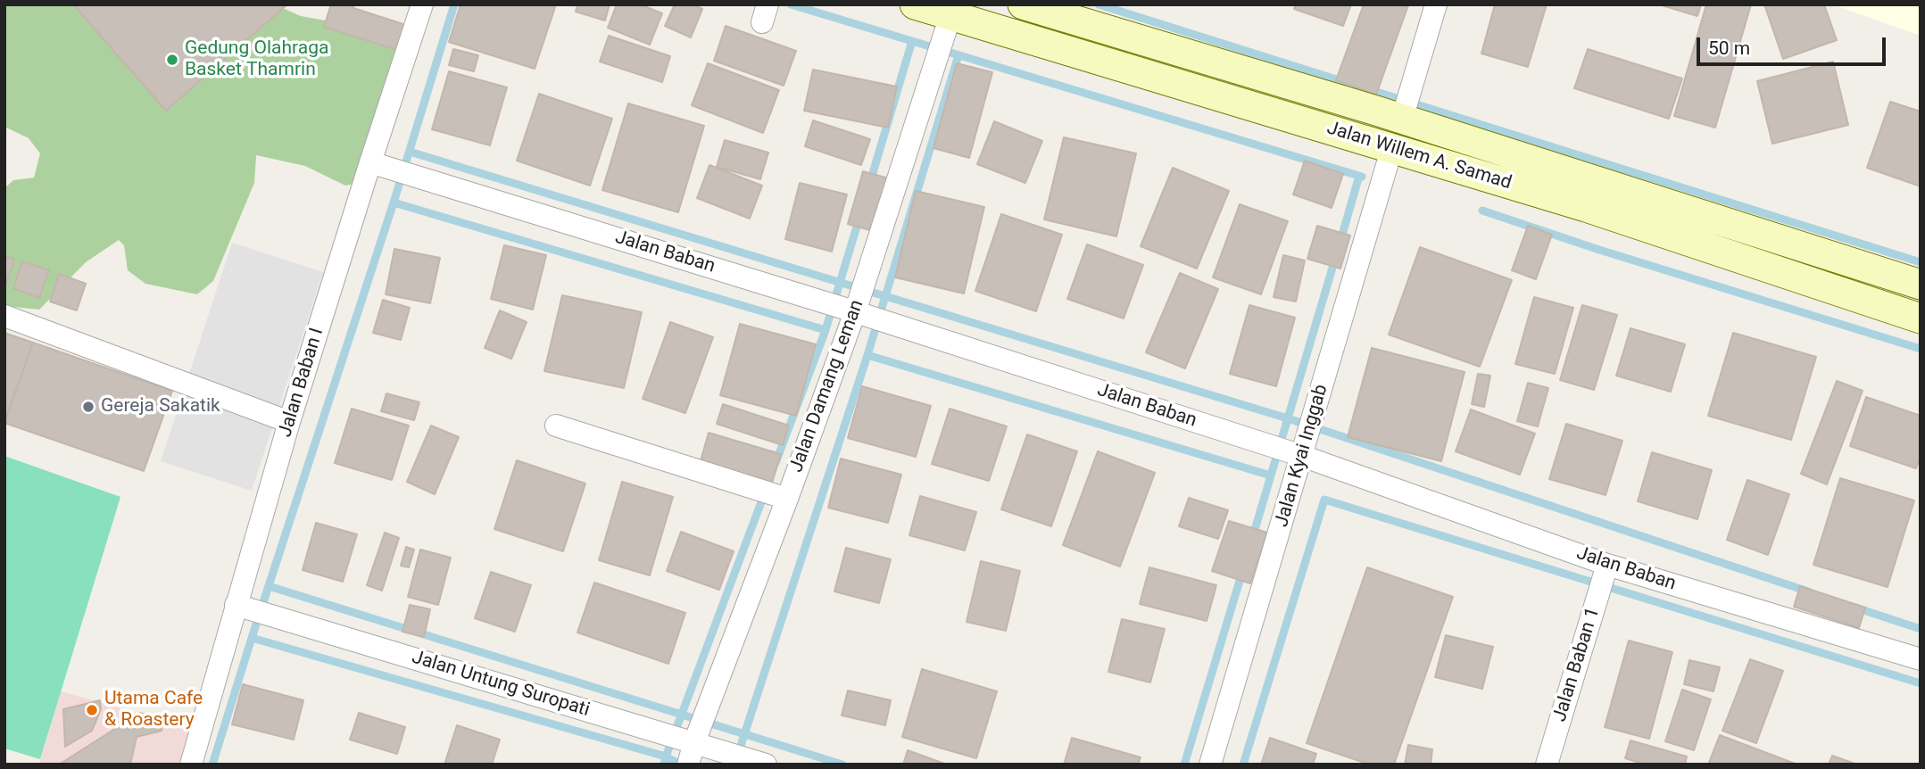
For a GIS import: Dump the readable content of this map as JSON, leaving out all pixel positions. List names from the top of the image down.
{
  "streets": {
    "main road": ["Jalan Willem A. Samad"],
    "street": [
      "Jalan Baban",
      "Jalan Baban I",
      "Jalan Damang Leman",
      "Jalan Kyai Inggab",
      "Jalan Baban 1",
      "Jalan Untung Suropati"
    ]
  },
  "crossings": [
    ["Jalan Willem A. Samad", "Jalan Damang Leman"],
    ["Jalan Willem A. Samad", "Jalan Kyai Inggab"],
    ["Jalan Baban", "Jalan Baban I"],
    ["Jalan Baban", "Jalan Damang Leman"],
    ["Jalan Baban", "Jalan Kyai Inggab"],
    ["Jalan Baban", "Jalan Baban 1"],
    ["Jalan Baban I", "Jalan Untung Suropati"],
    ["Jalan Damang Leman", "Jalan Untung Suropati"]
  ],
  "places": ["Gedung Olahraga Basket Thamrin", "Gereja Sakatik", "Utama Cafe & Roastery"],
  "scale_bar": "50 m"
}
